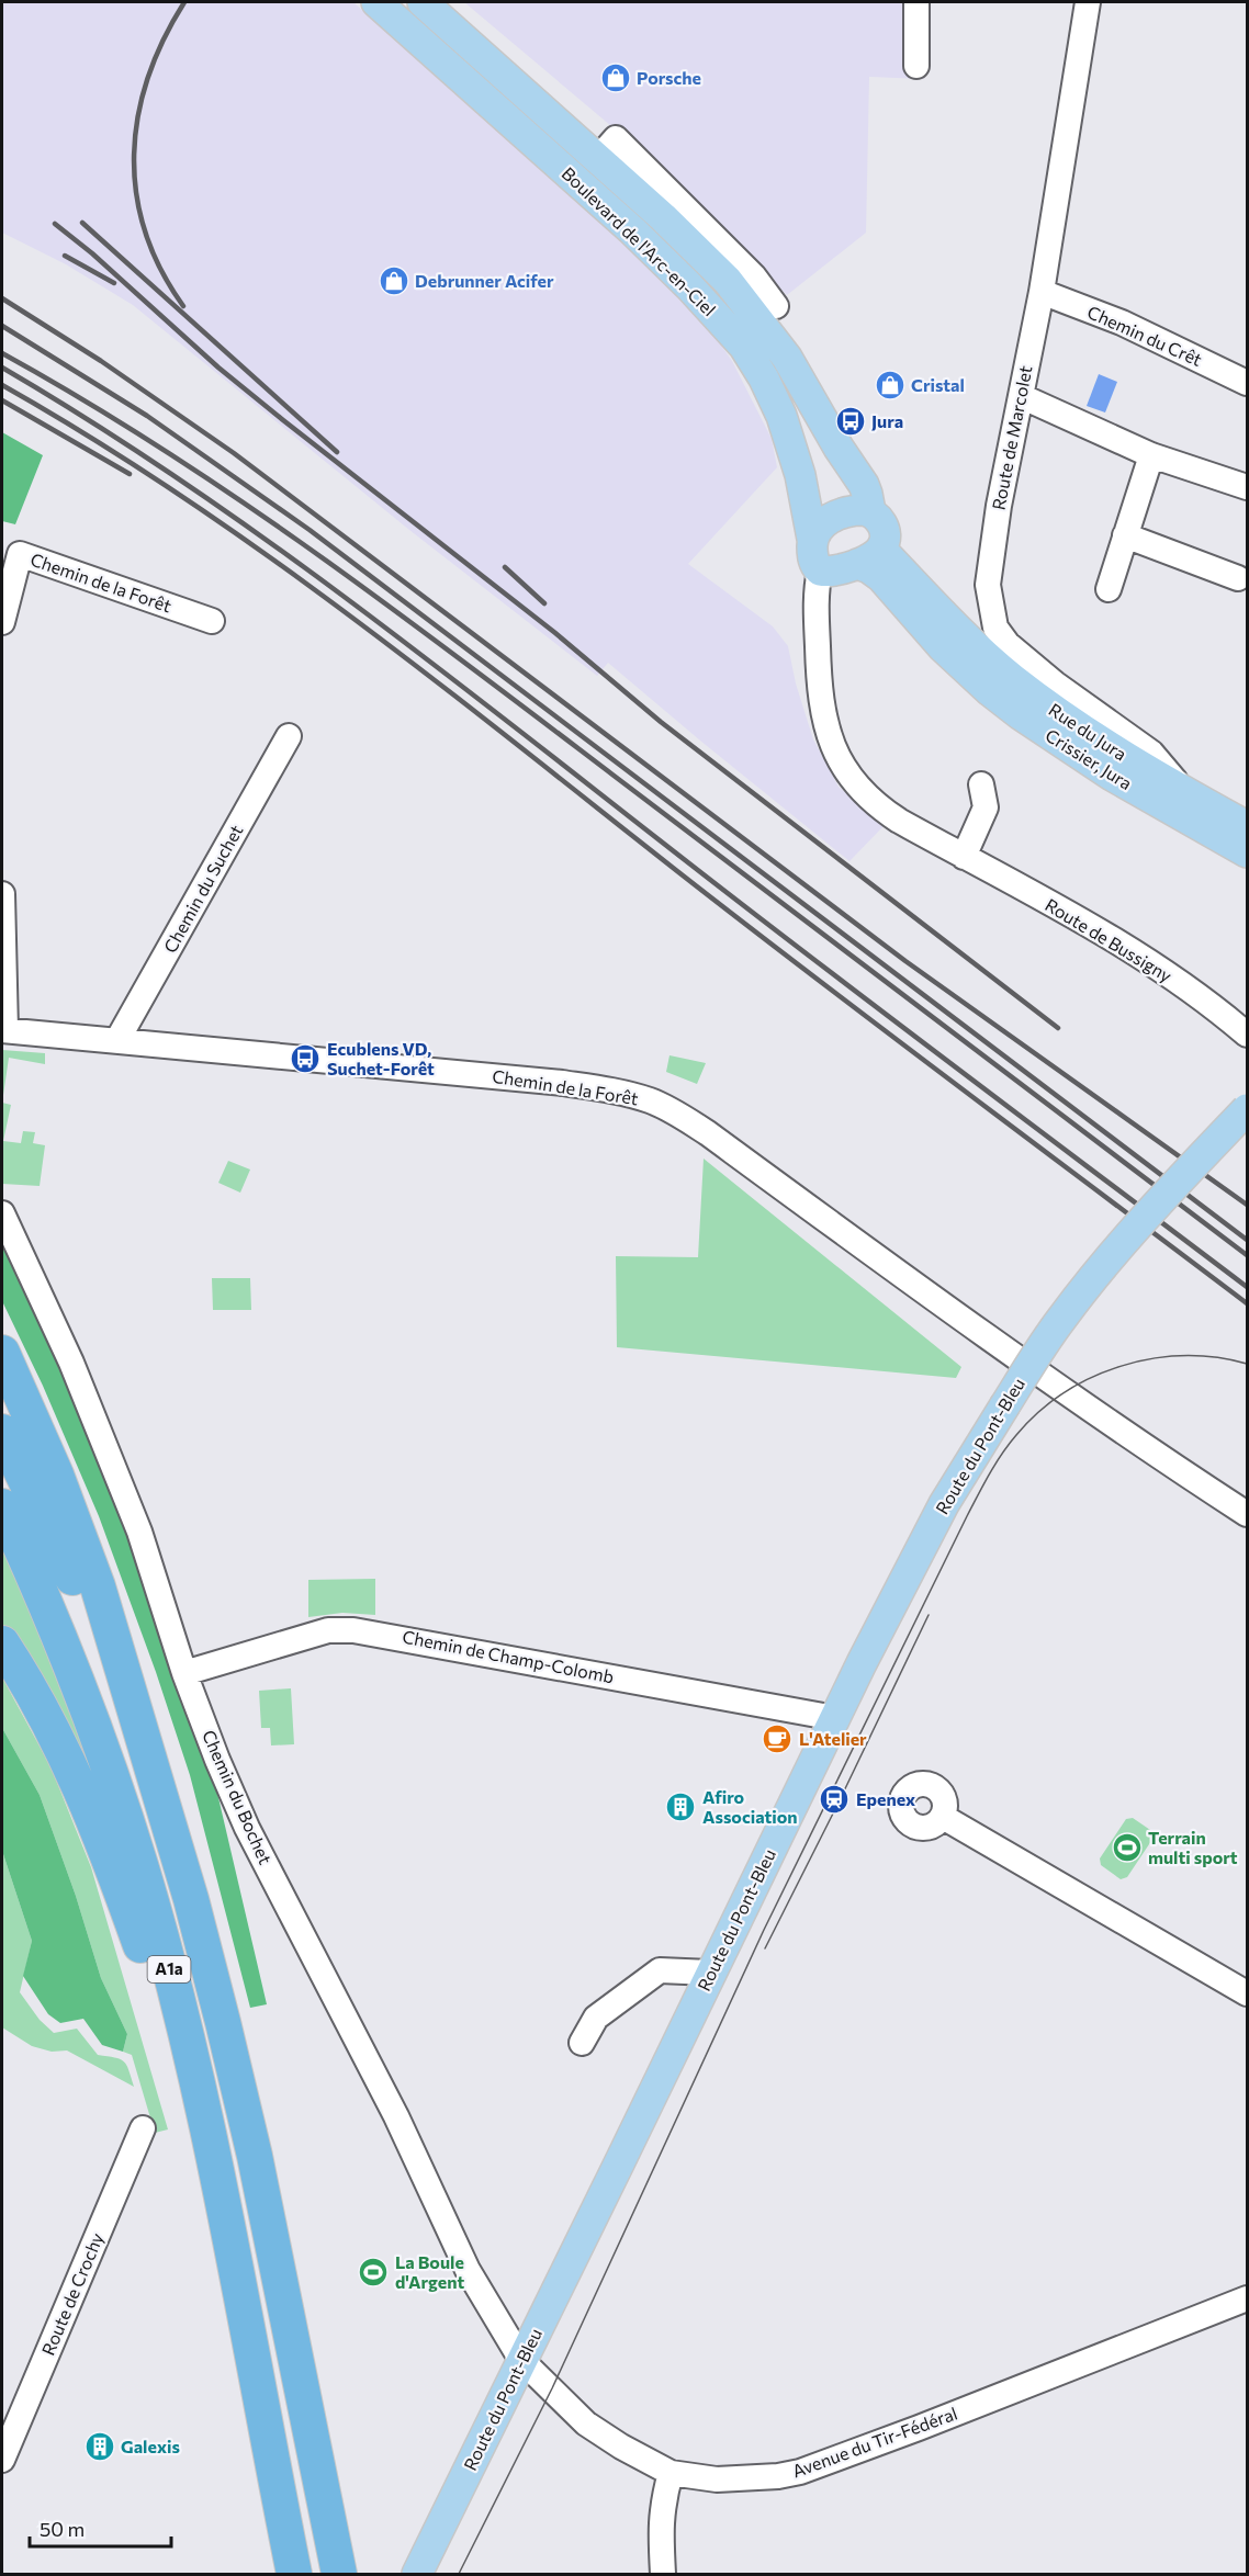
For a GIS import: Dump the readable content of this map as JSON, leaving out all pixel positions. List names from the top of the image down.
{
  "streets": {
    "highway": ["A1a"],
    "main road": [
      "Boulevard de l'Arc-en-Ciel",
      "Rue du Jura",
      "Crissier, Jura",
      "Route de Bussigny",
      "Route du Pont-Bleu"
    ],
    "street": [
      "Chemin du Crêt",
      "Route de Marcolet",
      "Chemin de la Forêt",
      "Chemin du Suchet",
      "Chemin de Champ-Colomb",
      "Chemin du Bochet",
      "Route de Crochy",
      "Avenue du Tir-Fédéral"
    ]
  },
  "crossings": [
    ["Boulevard de l'Arc-en-Ciel", "Route de Bussigny"],
    ["Chemin du Crêt", "Route de Marcolet"],
    ["Route de Marcolet", "Rue du Jura"],
    ["Chemin de la Forêt", "Chemin du Suchet"],
    ["Route du Pont-Bleu", "Chemin de Champ-Colomb"],
    ["Route du Pont-Bleu", "Chemin du Bochet"],
    ["Route du Pont-Bleu", "Avenue du Tir-Fédéral"],
    ["Chemin de Champ-Colomb", "Chemin du Bochet"],
    ["Chemin du Bochet", "Avenue du Tir-Fédéral"]
  ],
  "places": {
    "shop": ["Porsche", "Debrunner Acifer", "Cristal"],
    "bus stop": ["Jura", "Ecublens VD, Suchet-Forêt"],
    "cafe": ["L'Atelier"],
    "station": ["Epenex"],
    "building": ["Afiro Association", "Galexis"],
    "sports": ["Terrain multi sport", "La Boule d'Argent"]
  },
  "scale_bar": "50 m"
}
